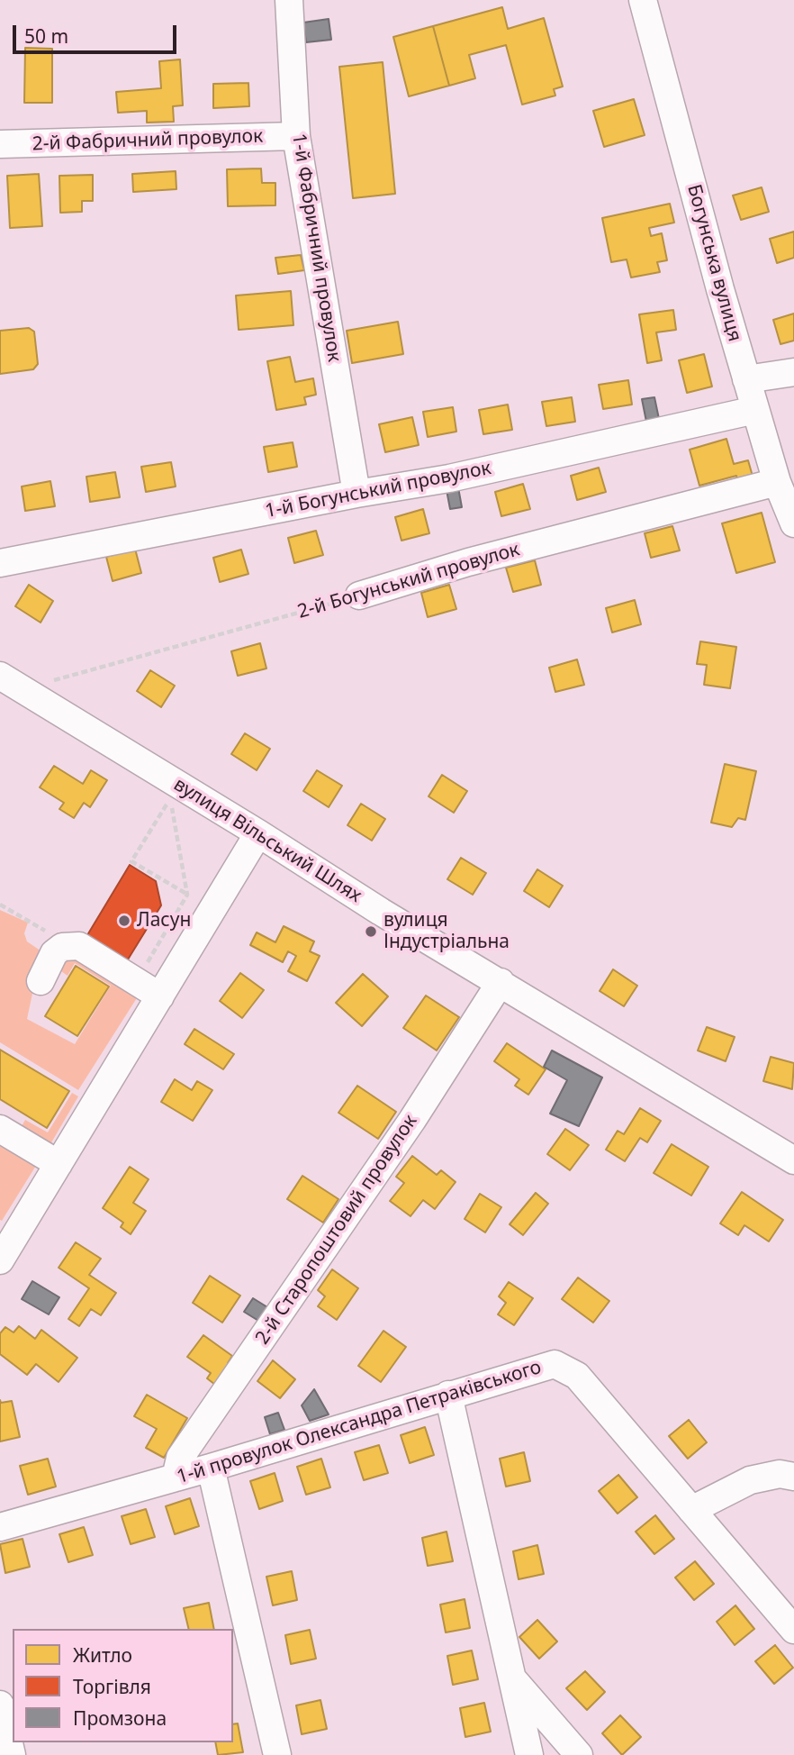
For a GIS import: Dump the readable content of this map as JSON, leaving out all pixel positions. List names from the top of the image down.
{
  "streets": {
    "street": [
      "2-й Фабричний провулок",
      "1-й Фабричний провулок",
      "Богунська вулиця",
      "1-й Богунський провулок",
      "2-й Богунський провулок",
      "вулиця Вільський Шлях",
      "2-й Старопоштовий провулок",
      "1-й провулок Олександра Петраківського"
    ]
  },
  "crossings": [
    ["2-й Фабричний провулок", "1-й Фабричний провулок"],
    ["1-й Фабричний провулок", "1-й Богунський провулок"],
    ["Богунська вулиця", "1-й Богунський провулок"],
    ["Богунська вулиця", "2-й Богунський провулок"],
    ["вулиця Вільський Шлях", "2-й Старопоштовий провулок"],
    ["2-й Старопоштовий провулок", "1-й провулок Олександра Петраківського"]
  ],
  "places": ["Ласун", "вулиця Індустріальна"],
  "legend": ["Житло", "Торгівля", "Промзона"],
  "scale_bar": "50 m"
}
